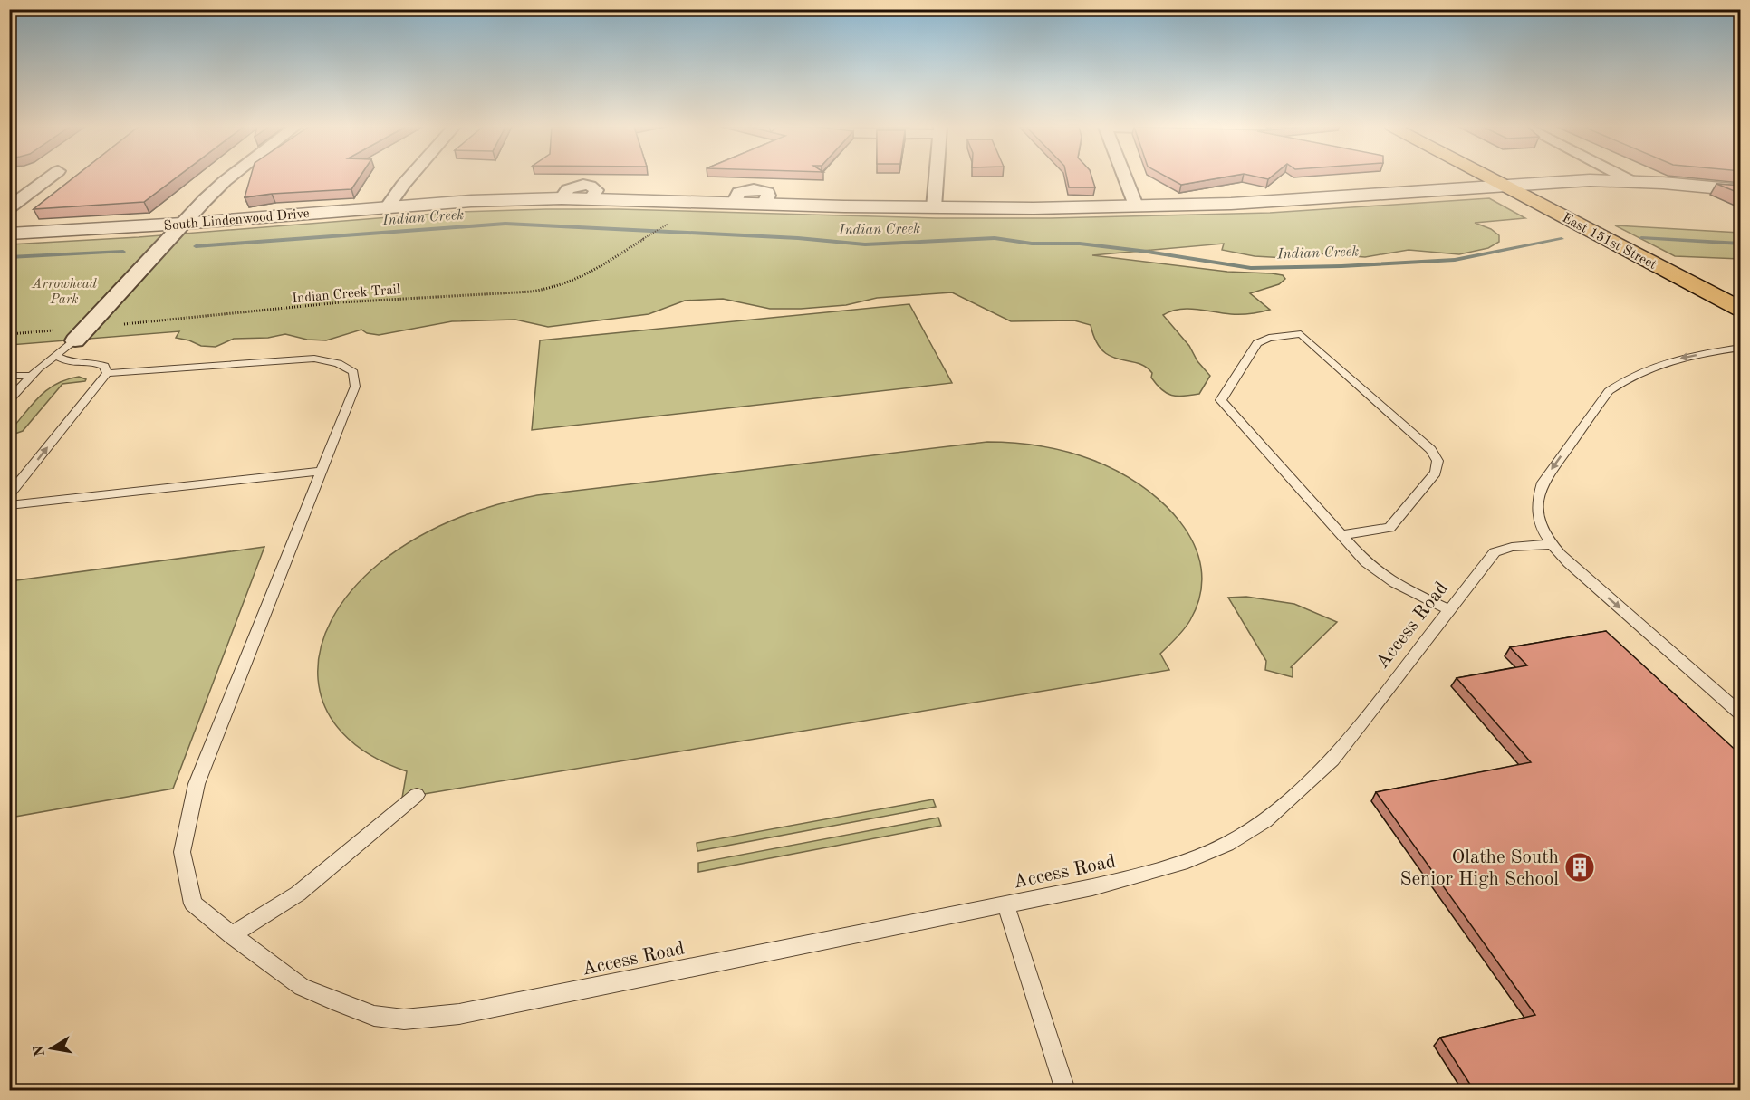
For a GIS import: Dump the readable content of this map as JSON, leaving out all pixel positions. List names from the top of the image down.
{
  "streets": {
    "main road": ["East 151st Street"],
    "street": ["South Lindenwood Drive"],
    "lane": ["Access Road"],
    "path": ["Indian Creek Trail"]
  },
  "crossings": [
    ["South Lindenwood Drive", "East 151st Street"]
  ],
  "water": ["Indian Creek"],
  "parks": ["Arrowhead Park"],
  "places": {
    "building": ["Olathe South Senior High School"]
  },
  "north": "left"
}
